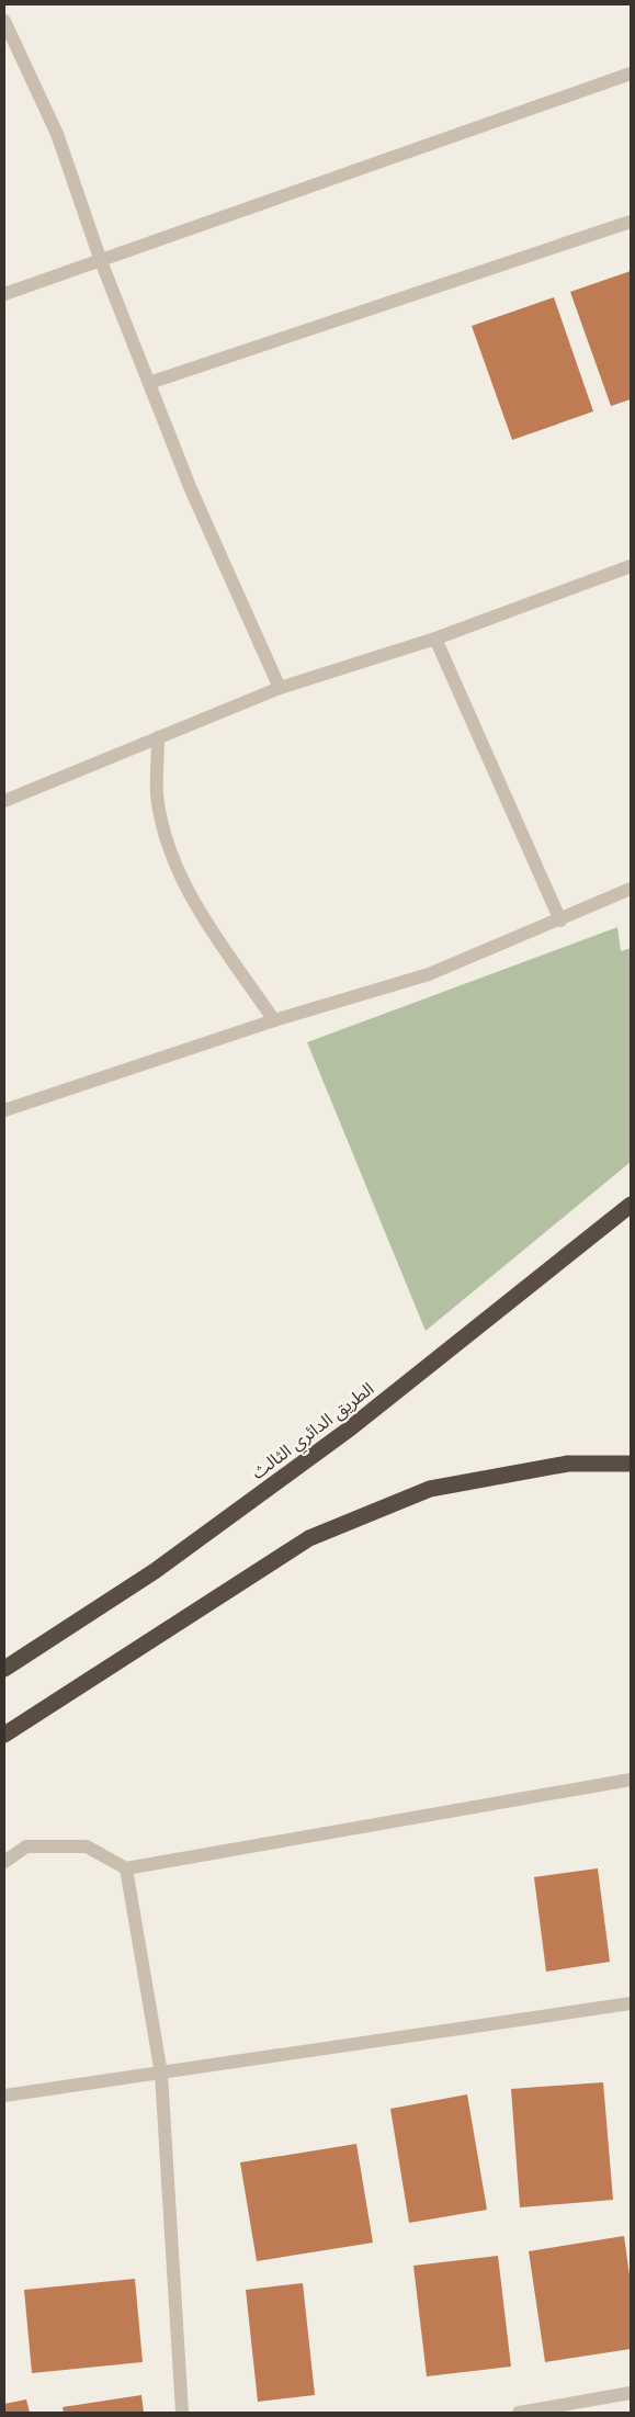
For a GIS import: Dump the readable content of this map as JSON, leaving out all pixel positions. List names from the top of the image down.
{
  "streets": {
    "highway": ["الطريق الدائري الثالث"]
  }
}
